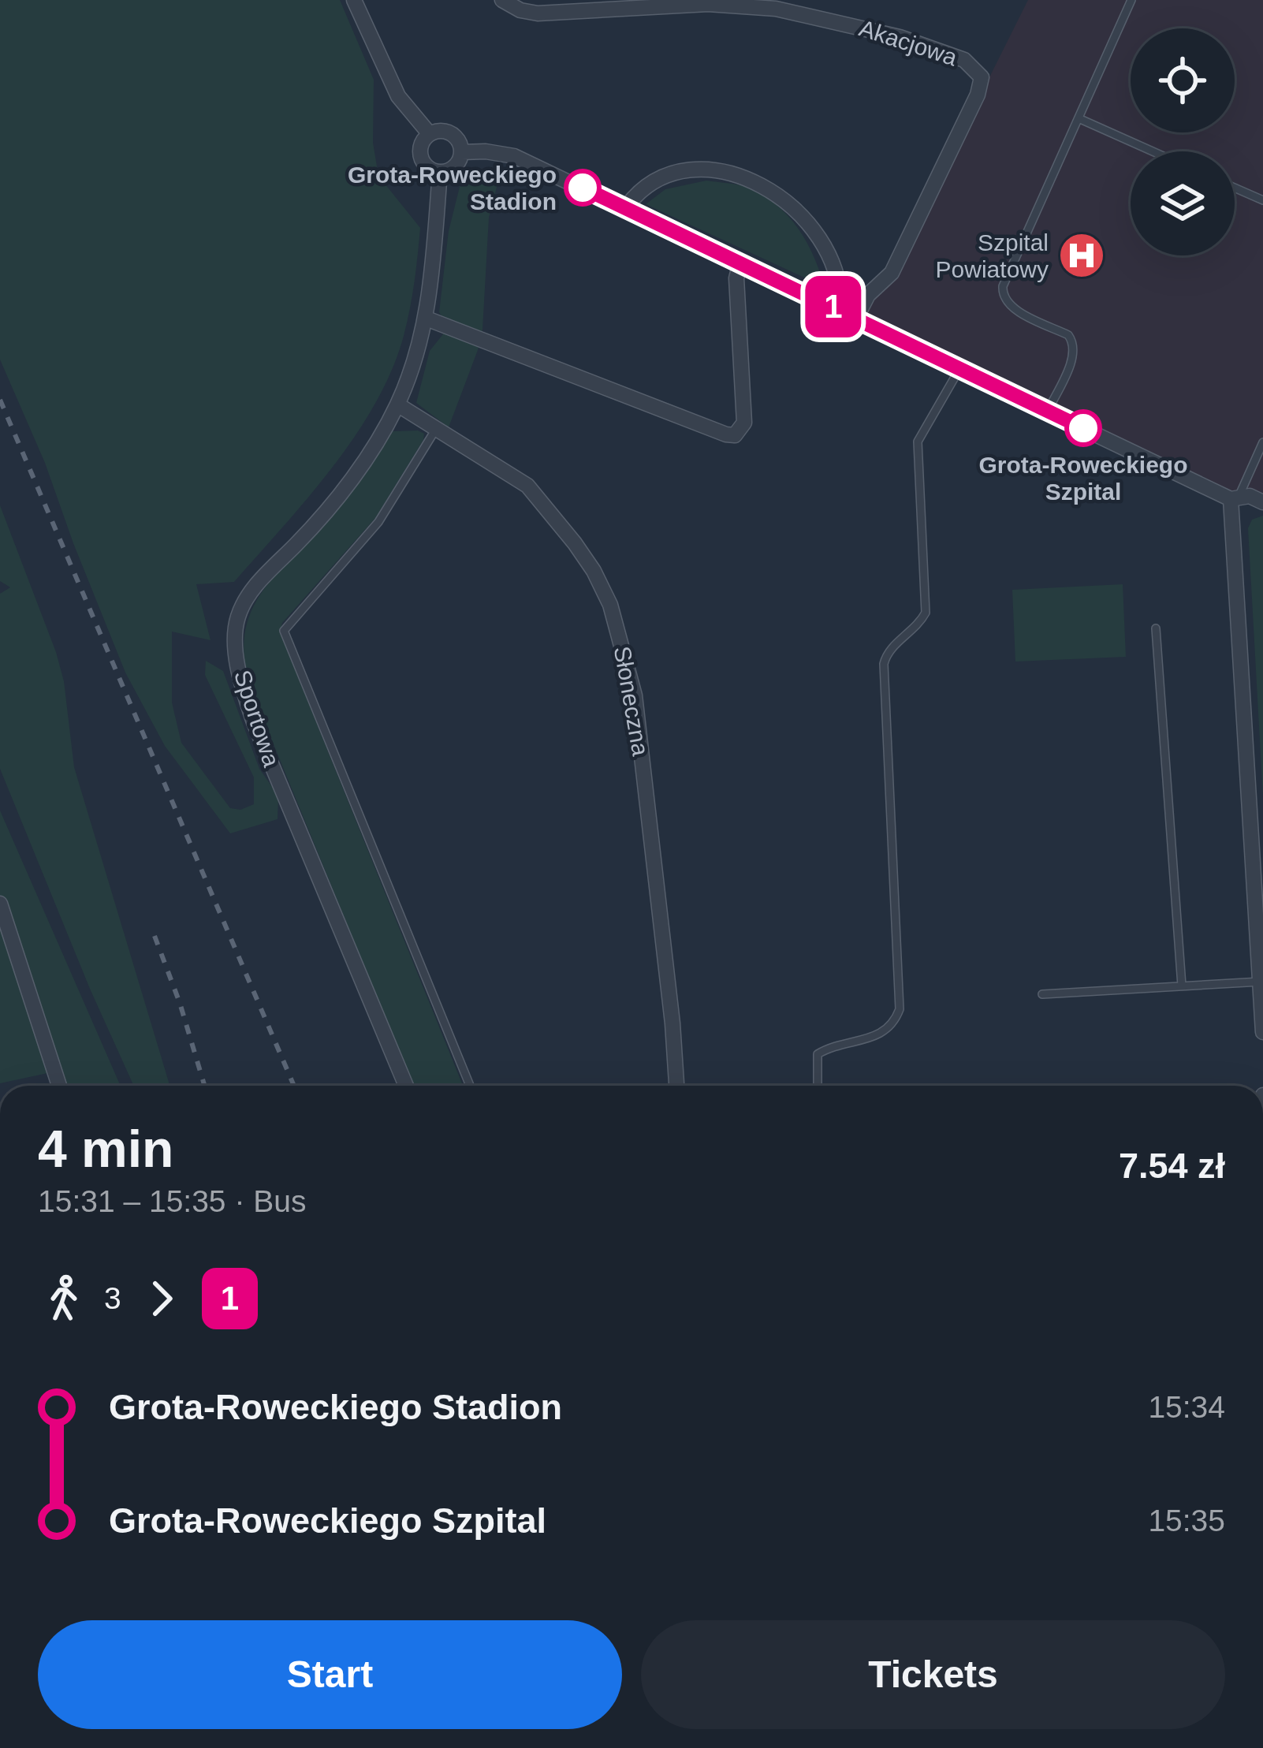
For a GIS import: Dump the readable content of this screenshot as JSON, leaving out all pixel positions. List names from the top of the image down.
{
  "streets": {
    "street": ["Akacjowa", "Słoneczna", "Sportowa"]
  },
  "crossings": [
    ["Słoneczna", "Sportowa"]
  ],
  "places": {
    "other": ["Grota-Roweckiego Stadion", "Grota-Roweckiego Szpital"],
    "hospital": ["Szpital Powiatowy"]
  },
  "lines": ["bus line 1"],
  "page": {
    "on_map": "1",
    "heading": ["4 min", "15:31 – 15:35 · Bus", "7.54 zł"],
    "legs": ["3", "1"],
    "list": [
      {
        "name": "Grota-Roweckiego Stadion",
        "value": "15:34"
      },
      {
        "name": "Grota-Roweckiego Szpital",
        "value": "15:35"
      }
    ],
    "buttons": ["Start", "Tickets"]
  }
}
